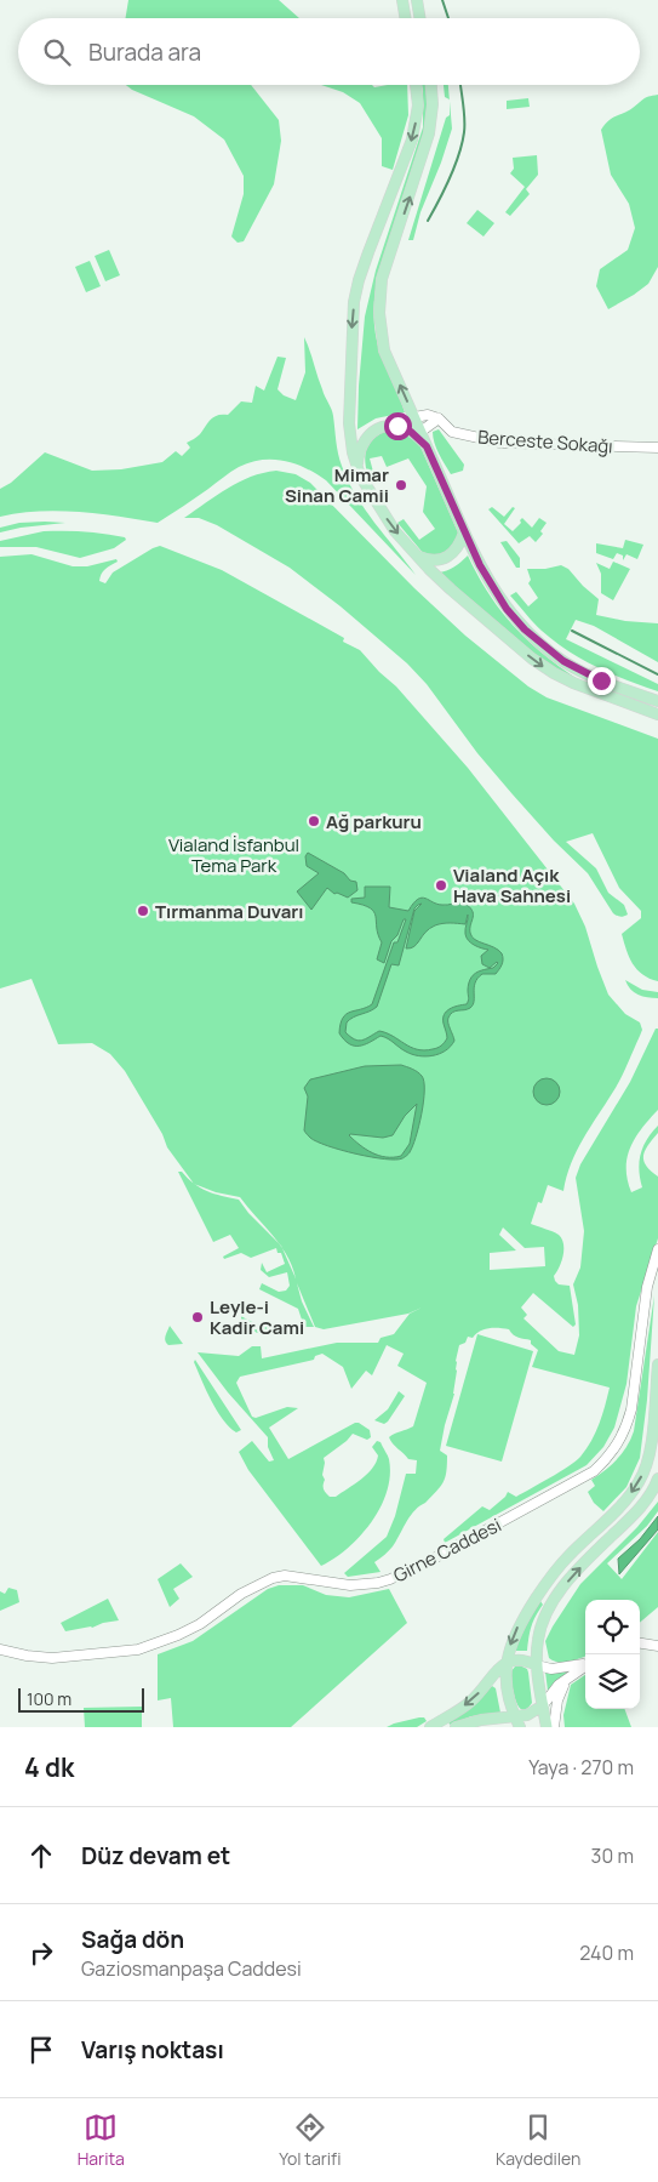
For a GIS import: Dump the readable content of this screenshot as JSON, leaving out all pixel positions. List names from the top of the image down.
{
  "streets": {
    "street": ["Berceste Sokağı", "Girne Caddesi"]
  },
  "parks": ["Vialand İsfanbul Tema Park"],
  "places": [
    "Mimar Sinan Camii",
    "Ağ parkuru",
    "Vialand Açık Hava Sahnesi",
    "Tırmanma Duvarı",
    "Leyle-i Kadir Cami"
  ],
  "scale_bar": "100 m",
  "page": {
    "search": "Burada ara",
    "scale": "100 m",
    "heading": ["4 dk", "Yaya · 270 m"],
    "list": [
      ["Düz devam et", "30 m"],
      ["Sağa dön", "Gaziosmanpaşa Caddesi", "240 m"],
      "Varış noktası"
    ],
    "nav": ["Harita", "Yol tarifi", "Kaydedilen"]
  }
}
